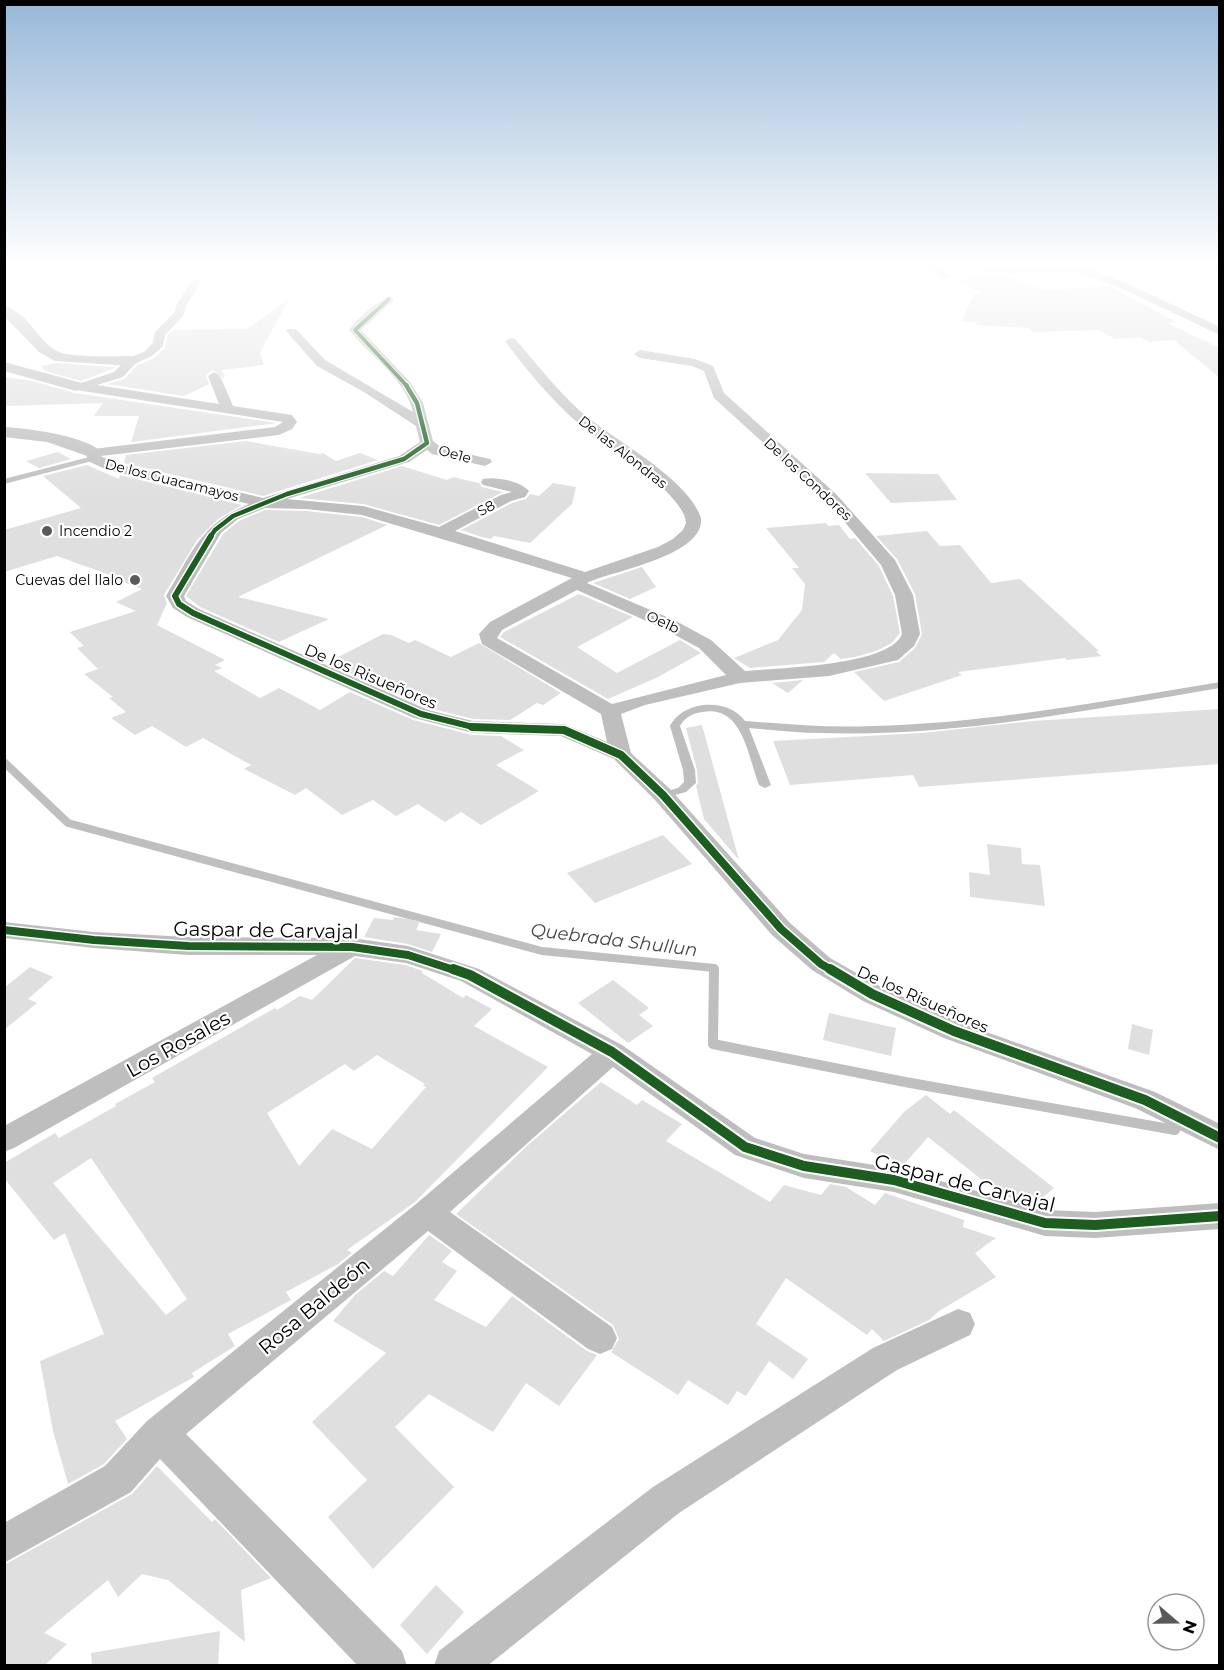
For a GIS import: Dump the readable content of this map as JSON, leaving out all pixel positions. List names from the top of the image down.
{
  "streets": {
    "street": [
      "De las Alondras",
      "Oe1e",
      "De los Condores",
      "De los Guacamayos",
      "S8",
      "Oe1b",
      "De los Risueñores",
      "Gaspar de Carvajal",
      "Los Rosales",
      "Rosa Baldeón"
    ]
  },
  "crossings": [
    ["De las Alondras", "De los Guacamayos"],
    ["De las Alondras", "Oe1b"],
    ["Oe1e", "De los Risueñores"],
    ["De los Condores", "Oe1b"],
    ["De los Guacamayos", "S8"],
    ["De los Guacamayos", "Oe1b"],
    ["De los Guacamayos", "De los Risueñores"],
    ["Gaspar de Carvajal", "Los Rosales"],
    ["Gaspar de Carvajal", "Rosa Baldeón"]
  ],
  "water": ["Quebrada Shullun"],
  "places": ["Incendio 2", "Cuevas del Ilalo"],
  "north": "right"
}
